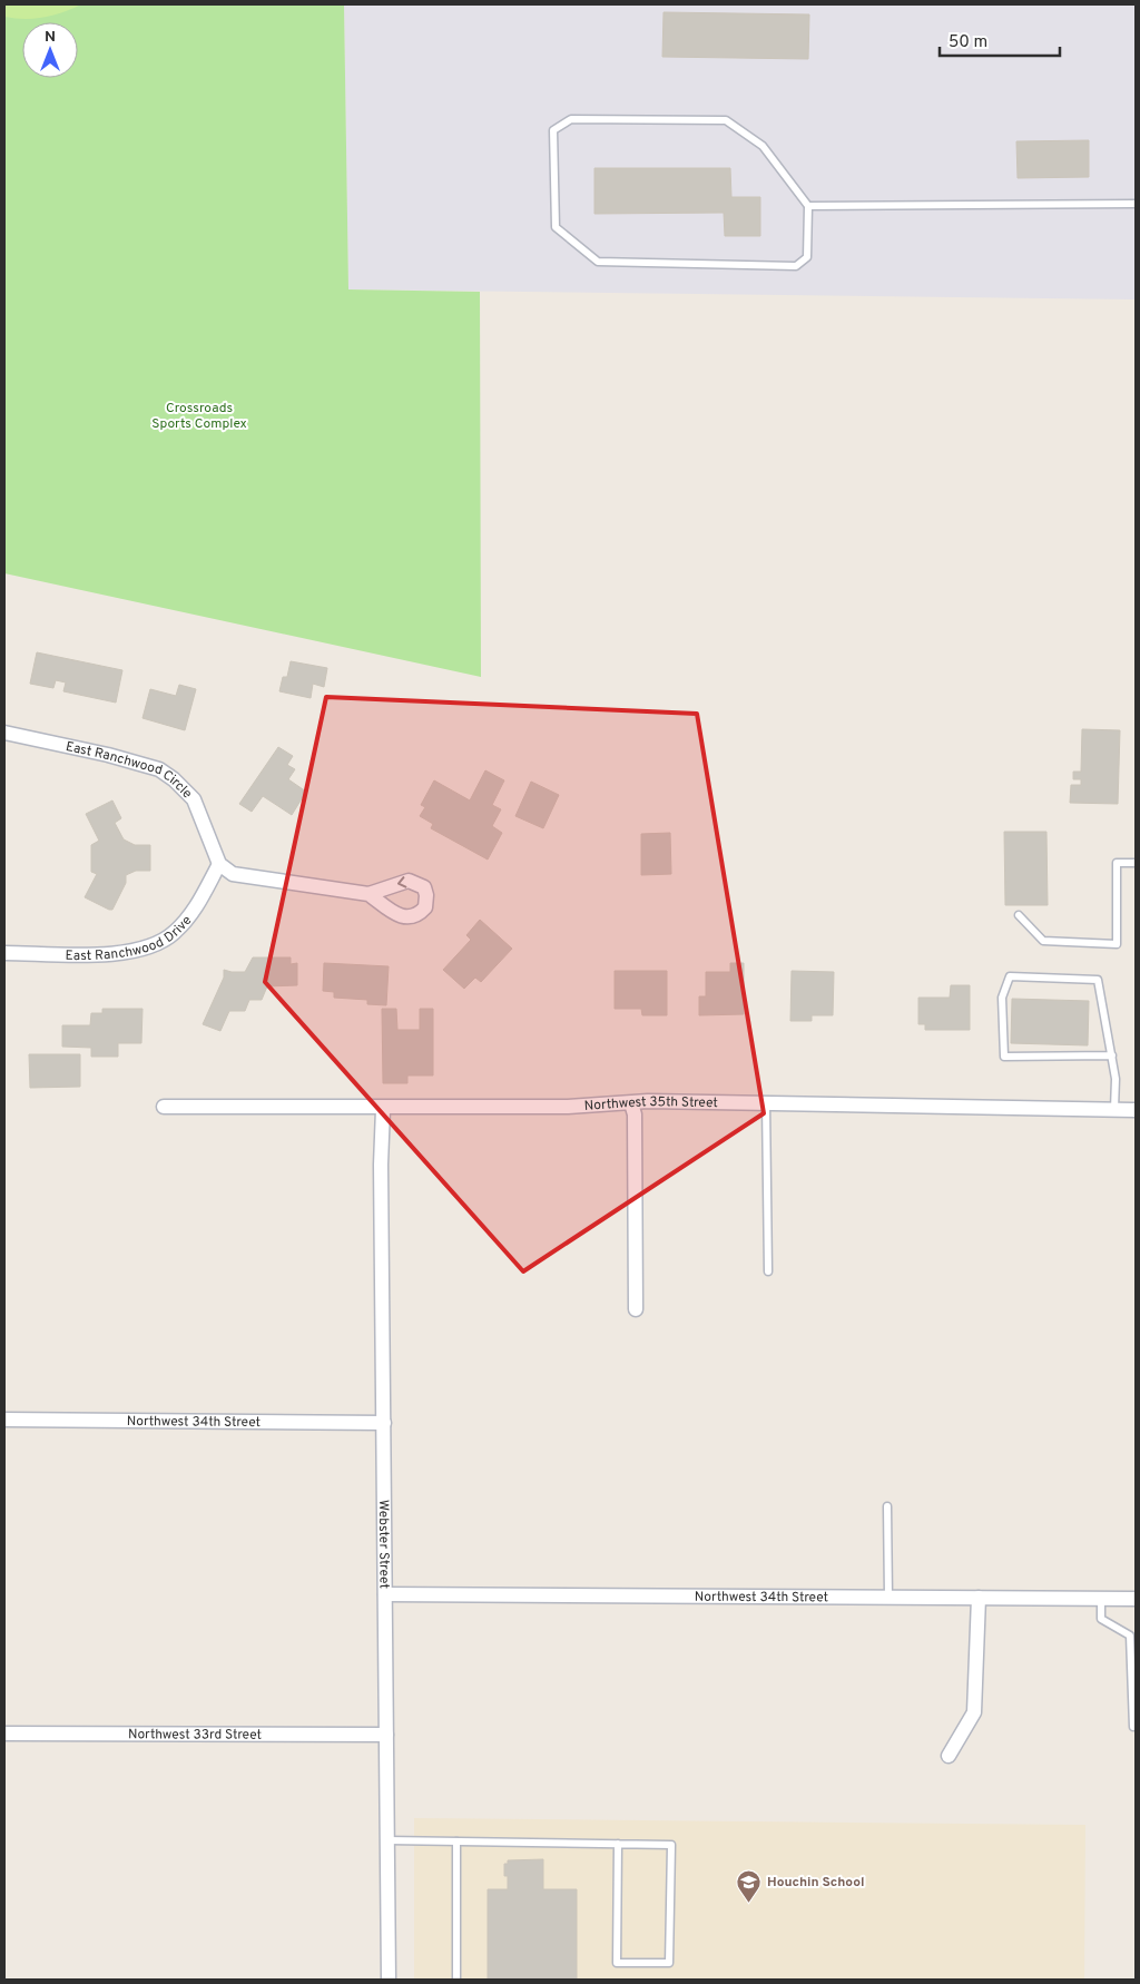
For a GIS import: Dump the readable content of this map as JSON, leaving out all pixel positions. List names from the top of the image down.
{
  "streets": {
    "street": [
      "East Ranchwood Circle",
      "East Ranchwood Drive",
      "Northwest 35th Street",
      "Northwest 34th Street",
      "Webster Street",
      "Northwest 33rd Street"
    ]
  },
  "crossings": [
    ["East Ranchwood Circle", "East Ranchwood Drive"],
    ["Northwest 35th Street", "Webster Street"],
    ["Northwest 34th Street", "Webster Street"],
    ["Webster Street", "Northwest 33rd Street"]
  ],
  "parks": ["Crossroads Sports Complex"],
  "places": {
    "school or university": ["Houchin School"]
  },
  "scale_bar": "50 m",
  "north": "top"
}
